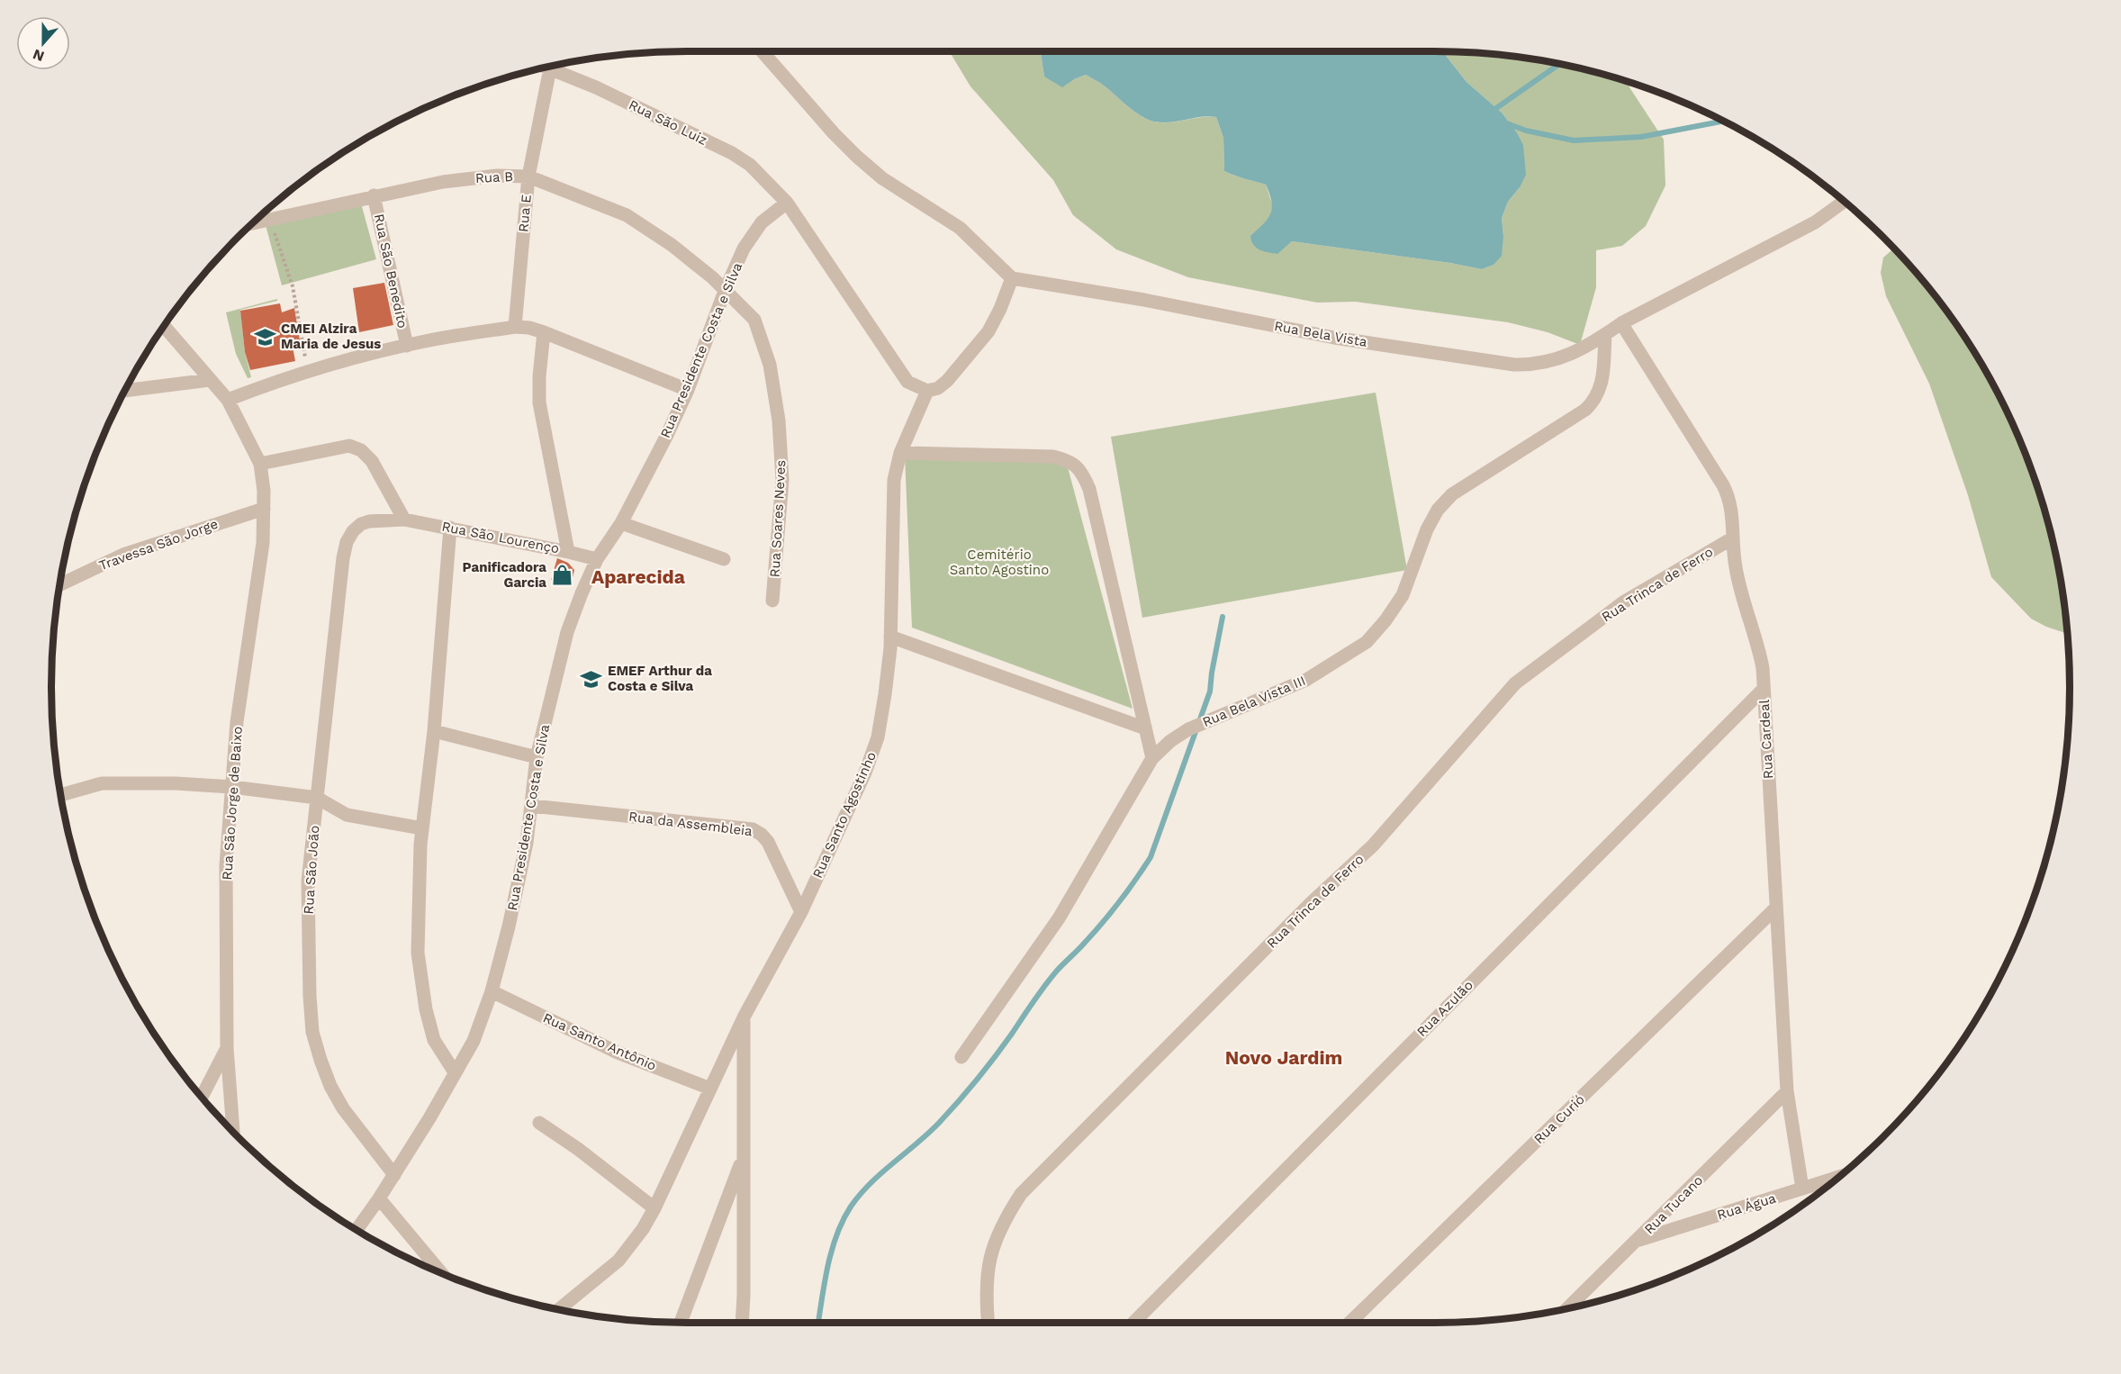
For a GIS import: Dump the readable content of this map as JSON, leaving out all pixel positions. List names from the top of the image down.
{
  "streets": {
    "street": [
      "Rua São Luiz",
      "Rua B",
      "Rua E",
      "Rua São Benedito",
      "Rua Bela Vista",
      "Rua Presidente Costa e Silva",
      "Rua Soares Neves",
      "Rua São Lourenço",
      "Travessa São Jorge",
      "Rua Trinca de Ferro",
      "Rua Bela Vista III",
      "Rua Cardeal",
      "Rua São Jorge de Baixo",
      "Rua Santo Agostinho",
      "Rua da Assembleia",
      "Rua São João",
      "Rua Azulão",
      "Rua Santo Antônio",
      "Rua Curió",
      "Rua Tucano",
      "Rua Água"
    ]
  },
  "crossings": [
    ["Rua São Luiz", "Rua E"],
    ["Rua São Luiz", "Rua Presidente Costa e Silva"],
    ["Rua B", "Rua E"],
    ["Rua B", "Rua São Benedito"],
    ["Rua B", "Rua Presidente Costa e Silva"],
    ["Rua B", "Rua Soares Neves"],
    ["Rua Bela Vista", "Rua Bela Vista III"],
    ["Rua Bela Vista", "Rua Cardeal"],
    ["Rua Presidente Costa e Silva", "Rua Soares Neves"],
    ["Rua Presidente Costa e Silva", "Rua São Lourenço"],
    ["Rua Presidente Costa e Silva", "Rua da Assembleia"],
    ["Rua Presidente Costa e Silva", "Rua São João"],
    ["Rua Presidente Costa e Silva", "Rua Santo Antônio"],
    ["Rua São Lourenço", "Rua São João"],
    ["Travessa São Jorge", "Rua São Jorge de Baixo"],
    ["Rua Trinca de Ferro", "Rua Cardeal"],
    ["Rua Cardeal", "Rua Azulão"],
    ["Rua Cardeal", "Rua Curió"],
    ["Rua Cardeal", "Rua Tucano"],
    ["Rua Cardeal", "Rua Água"],
    ["Rua Santo Agostinho", "Rua da Assembleia"],
    ["Rua Santo Agostinho", "Rua Santo Antônio"],
    ["Rua Tucano", "Rua Água"]
  ],
  "districts": ["Aparecida", "Novo Jardim"],
  "parks": ["Cemitério Santo Agostino"],
  "places": {
    "school or university": ["CMEI Alzira Maria de Jesus", "EMEF Arthur da Costa e Silva"],
    "shop": ["Panificadora Garcia"]
  },
  "north": "bottom"
}
